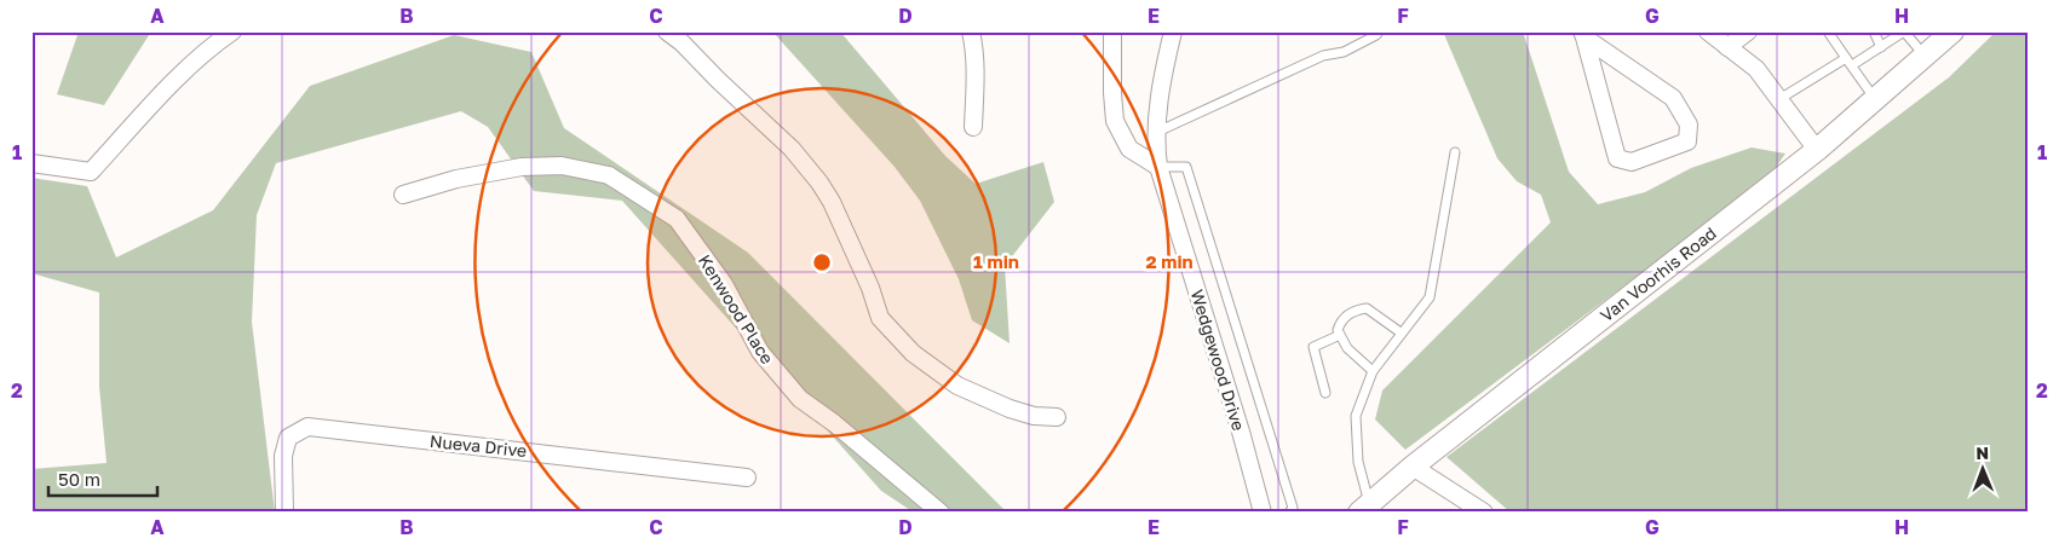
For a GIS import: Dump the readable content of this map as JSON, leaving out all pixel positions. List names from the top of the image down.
{
  "streets": {
    "street": [
      "Van Voorhis Road",
      "Kenwood Place",
      "Wedgewood Drive",
      "Nueva Drive"
    ]
  },
  "scale_bar": "50 m",
  "north": "top",
  "grid": {
    "columns": [
      "A",
      "B",
      "C",
      "D",
      "E",
      "F",
      "G",
      "H"
    ],
    "rows": ["1", "2"]
  },
  "rings": ["1 min", "2 min"]
}
